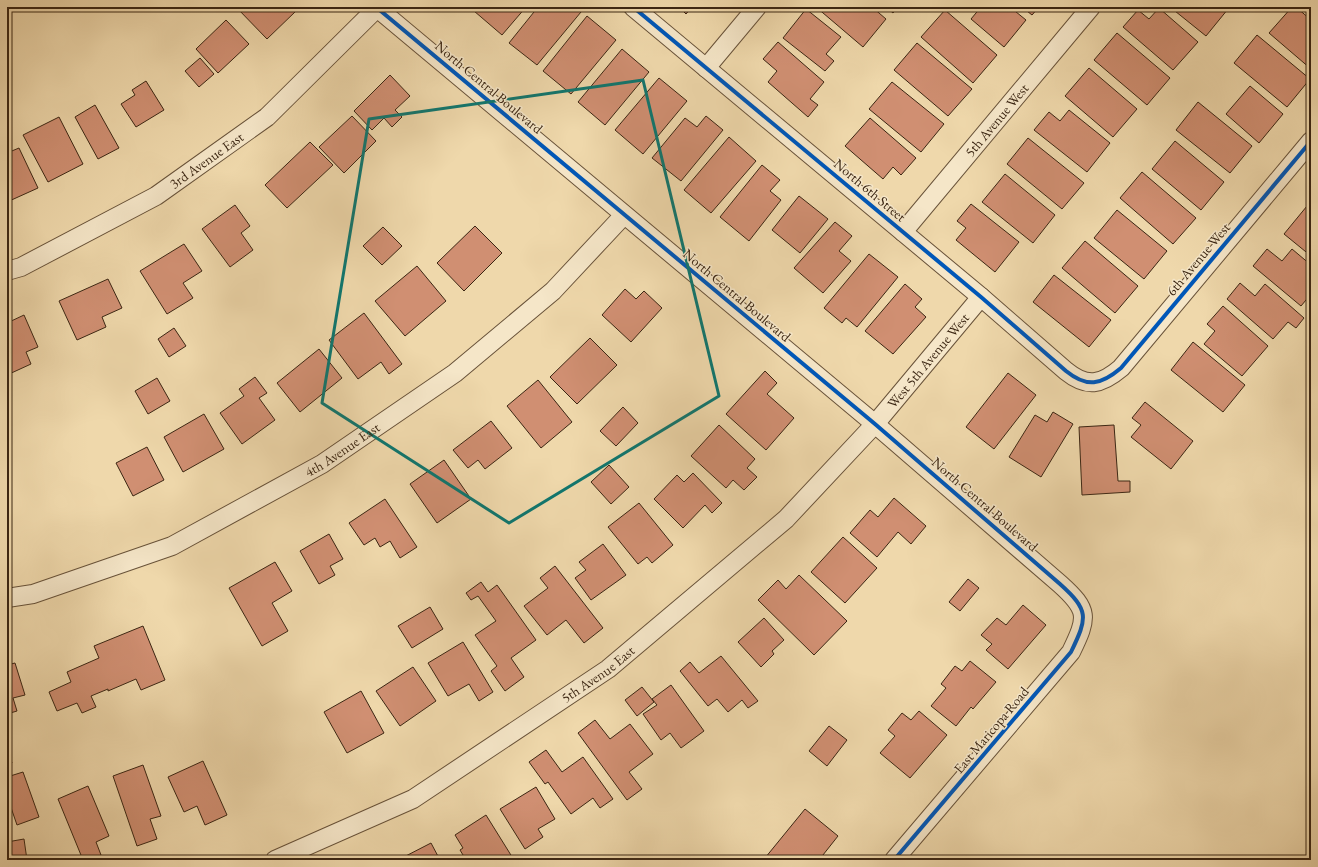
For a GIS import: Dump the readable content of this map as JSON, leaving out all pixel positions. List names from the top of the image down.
{
  "streets": {
    "street": [
      "North Central Boulevard",
      "5th Avenue West",
      "3rd Avenue East",
      "North 6th Street",
      "6th Avenue West",
      "West 5th Avenue West",
      "4th Avenue East",
      "5th Avenue East",
      "East Maricopa Road"
    ]
  },
  "crossings": [
    ["North Central Boulevard", "3rd Avenue East"],
    ["North Central Boulevard", "West 5th Avenue West"],
    ["North Central Boulevard", "4th Avenue East"],
    ["North Central Boulevard", "5th Avenue East"],
    ["North Central Boulevard", "East Maricopa Road"],
    ["5th Avenue West", "North 6th Street"],
    ["North 6th Street", "6th Avenue West"],
    ["North 6th Street", "West 5th Avenue West"],
    ["West 5th Avenue West", "5th Avenue East"]
  ]
}
